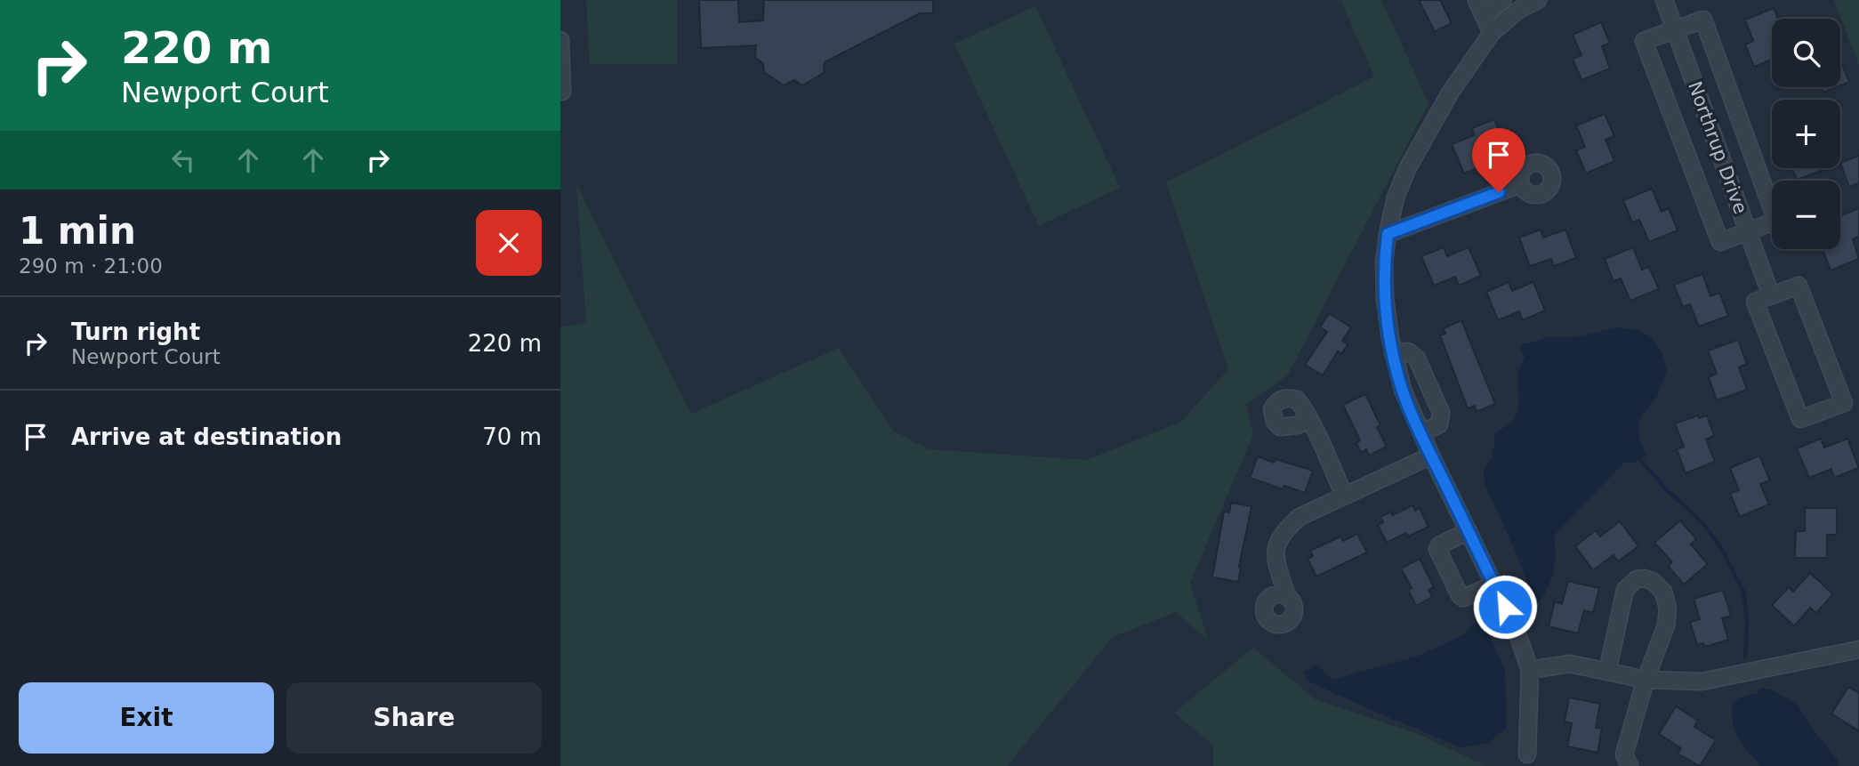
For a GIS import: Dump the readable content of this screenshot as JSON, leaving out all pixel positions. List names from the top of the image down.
{
  "streets": {
    "street": ["Northrup Drive"]
  },
  "page": {
    "turn": ["220 m", "Newport Court"],
    "map_buttons": ["+", "−"],
    "heading": ["1 min", "290 m · 21:00"],
    "list": [
      {
        "name": "Turn right",
        "note": "Newport Court",
        "value": "220 m"
      },
      {
        "name": "Arrive at destination",
        "value": "70 m"
      }
    ],
    "buttons": ["Exit", "Share"]
  }
}
